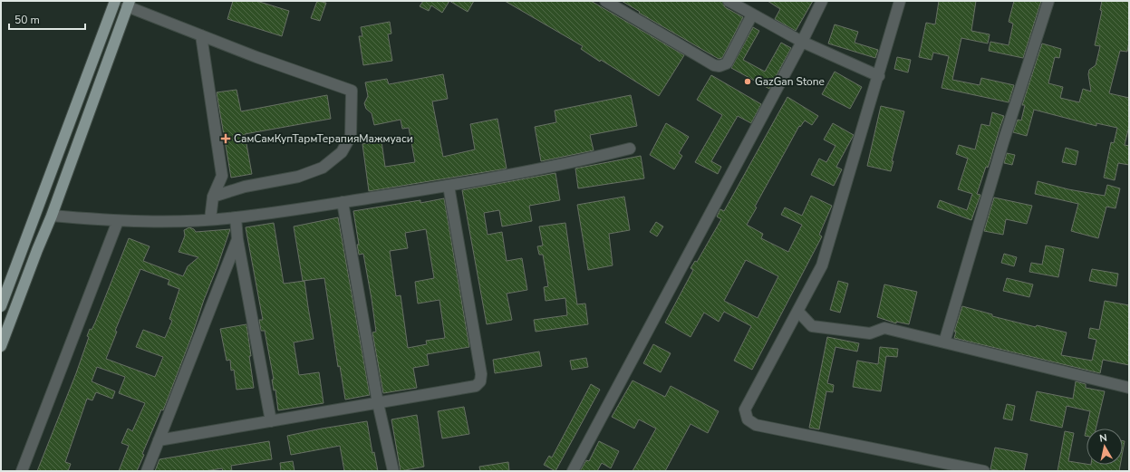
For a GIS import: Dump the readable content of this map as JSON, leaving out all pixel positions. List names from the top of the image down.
{
  "places": {
    "other": ["GazGan Stone"],
    "health": ["СамСамКупТармТерапияМажмуаси"]
  },
  "scale_bar": "50 m",
  "north": "top"
}
